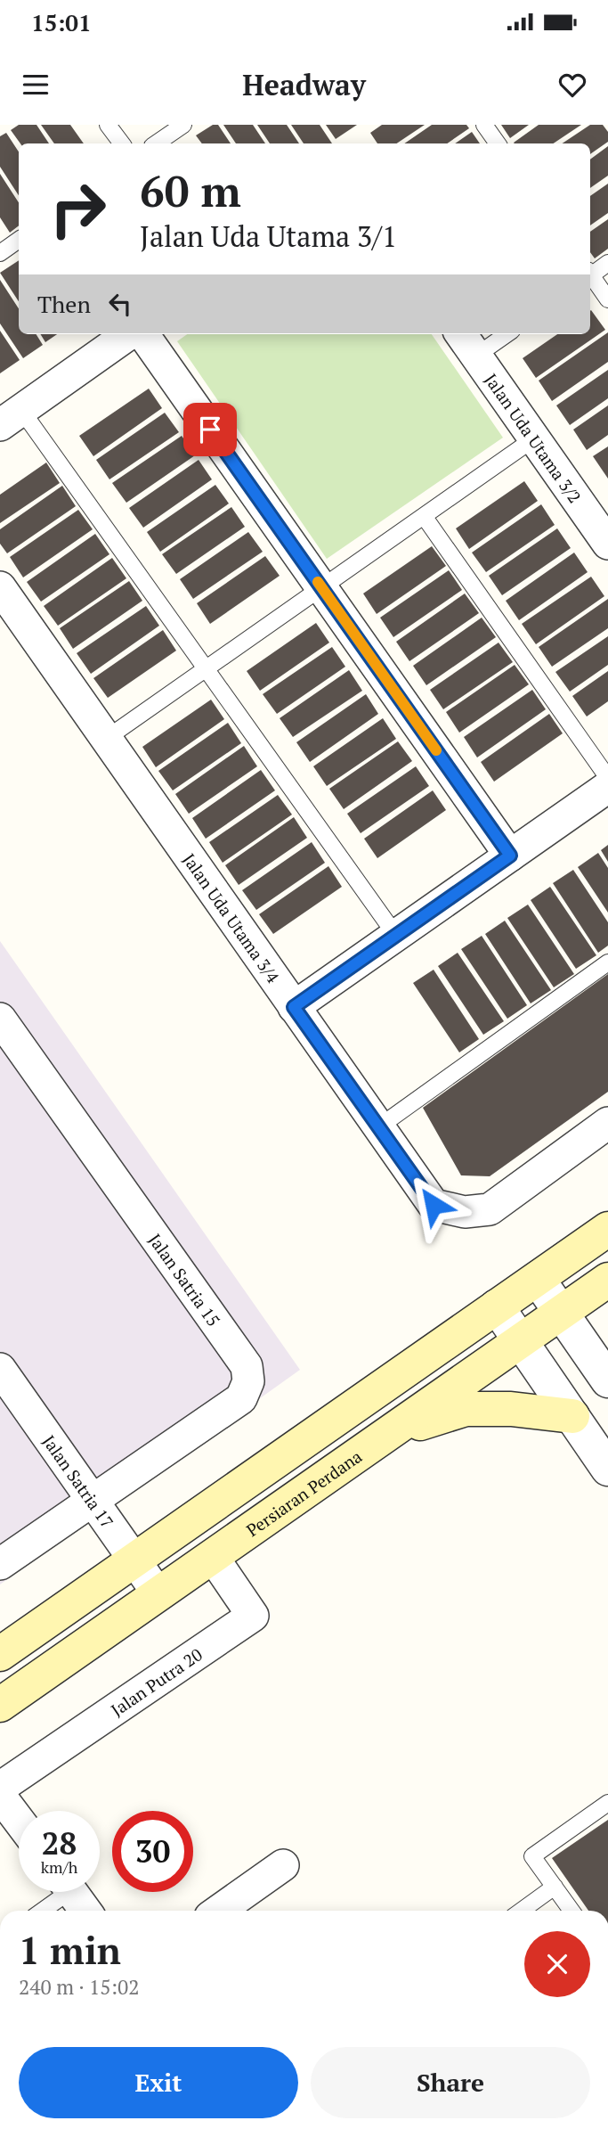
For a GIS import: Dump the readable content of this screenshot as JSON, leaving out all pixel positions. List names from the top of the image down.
{
  "streets": {
    "main road": ["Persiaran Perdana"],
    "street": [
      "Jalan Uda Utama 3/2",
      "Jalan Uda Utama 3/4",
      "Jalan Satria 15",
      "Jalan Satria 17",
      "Jalan Putra 20"
    ]
  },
  "crossings": [
    ["Jalan Satria 15", "Jalan Satria 17"],
    ["Jalan Satria 17", "Persiaran Perdana"],
    ["Persiaran Perdana", "Jalan Putra 20"]
  ],
  "page": {
    "status": "15:01",
    "header": "Headway",
    "turn": ["60 m", "Jalan Uda Utama 3/1"],
    "then": "Then",
    "speed": "28 km/h",
    "limit": "30",
    "heading": ["1 min", "240 m · 15:02"],
    "buttons": ["Exit", "Share"]
  }
}
